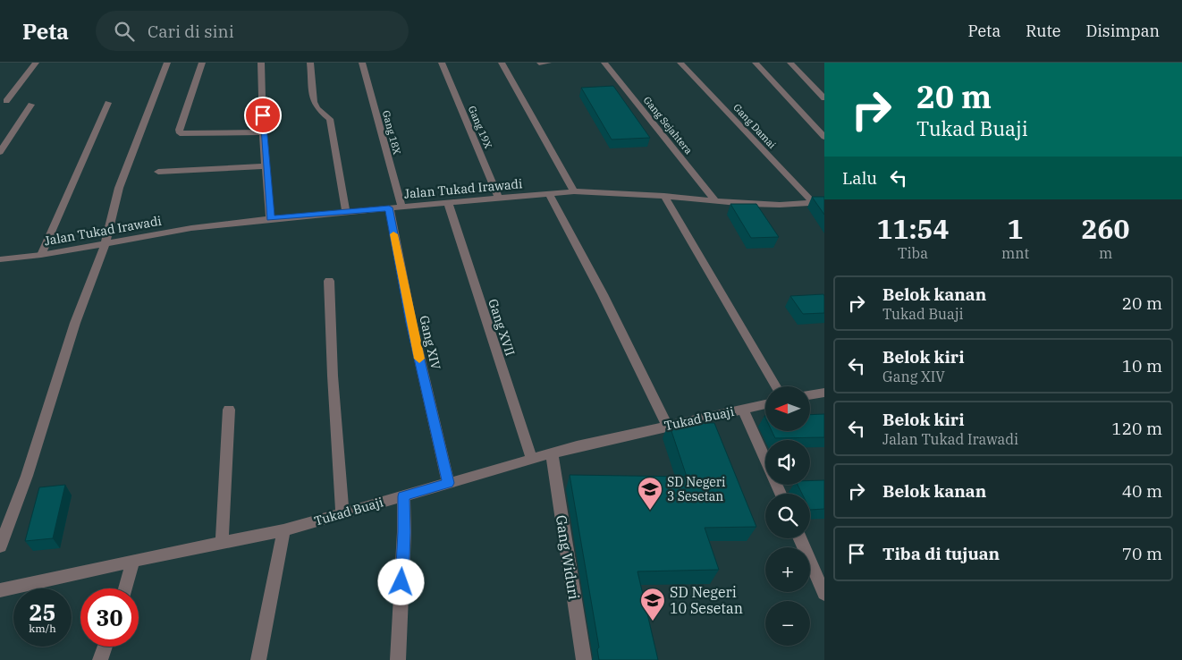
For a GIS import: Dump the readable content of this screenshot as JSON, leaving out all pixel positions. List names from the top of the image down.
{
  "streets": {
    "street": [
      "Gang Sejahtera",
      "Gang Damai",
      "Gang 19X",
      "Gang 18X",
      "Jalan Tukad Irawadi",
      "Gang XVII",
      "Gang XIV",
      "Tukad Buaji",
      "Gang Widuri"
    ]
  },
  "crossings": [
    ["Gang Sejahtera", "Jalan Tukad Irawadi"],
    ["Gang Damai", "Jalan Tukad Irawadi"],
    ["Gang 19X", "Jalan Tukad Irawadi"],
    ["Gang 18X", "Jalan Tukad Irawadi"],
    ["Jalan Tukad Irawadi", "Gang XVII"],
    ["Jalan Tukad Irawadi", "Gang XIV"],
    ["Gang XVII", "Tukad Buaji"],
    ["Gang XIV", "Tukad Buaji"],
    ["Tukad Buaji", "Gang Widuri"]
  ],
  "places": {
    "school or university": ["SD Negeri 3 Sesetan", "SD Negeri 10 Sesetan"]
  },
  "north": "left",
  "page": {
    "header": "Peta",
    "search": "Cari di sini",
    "nav": ["Peta", "Rute", "Disimpan"],
    "turn": ["20 m", "Tukad Buaji"],
    "then": "Lalu",
    "eta": [
      "11:54",
      "Tiba",
      "1",
      "mnt",
      "260",
      "m"
    ],
    "list": [
      {
        "name": "Belok kanan",
        "note": "Tukad Buaji",
        "value": "20 m"
      },
      {
        "name": "Belok kiri",
        "note": "Gang XIV",
        "value": "10 m"
      },
      {
        "name": "Belok kiri",
        "note": "Jalan Tukad Irawadi",
        "value": "120 m"
      },
      {
        "name": "Belok kanan",
        "value": "40 m"
      },
      {
        "name": "Tiba di tujuan",
        "value": "70 m"
      }
    ],
    "map_buttons": ["+", "−"],
    "speed": "25 km/h",
    "limit": "30"
  }
}
